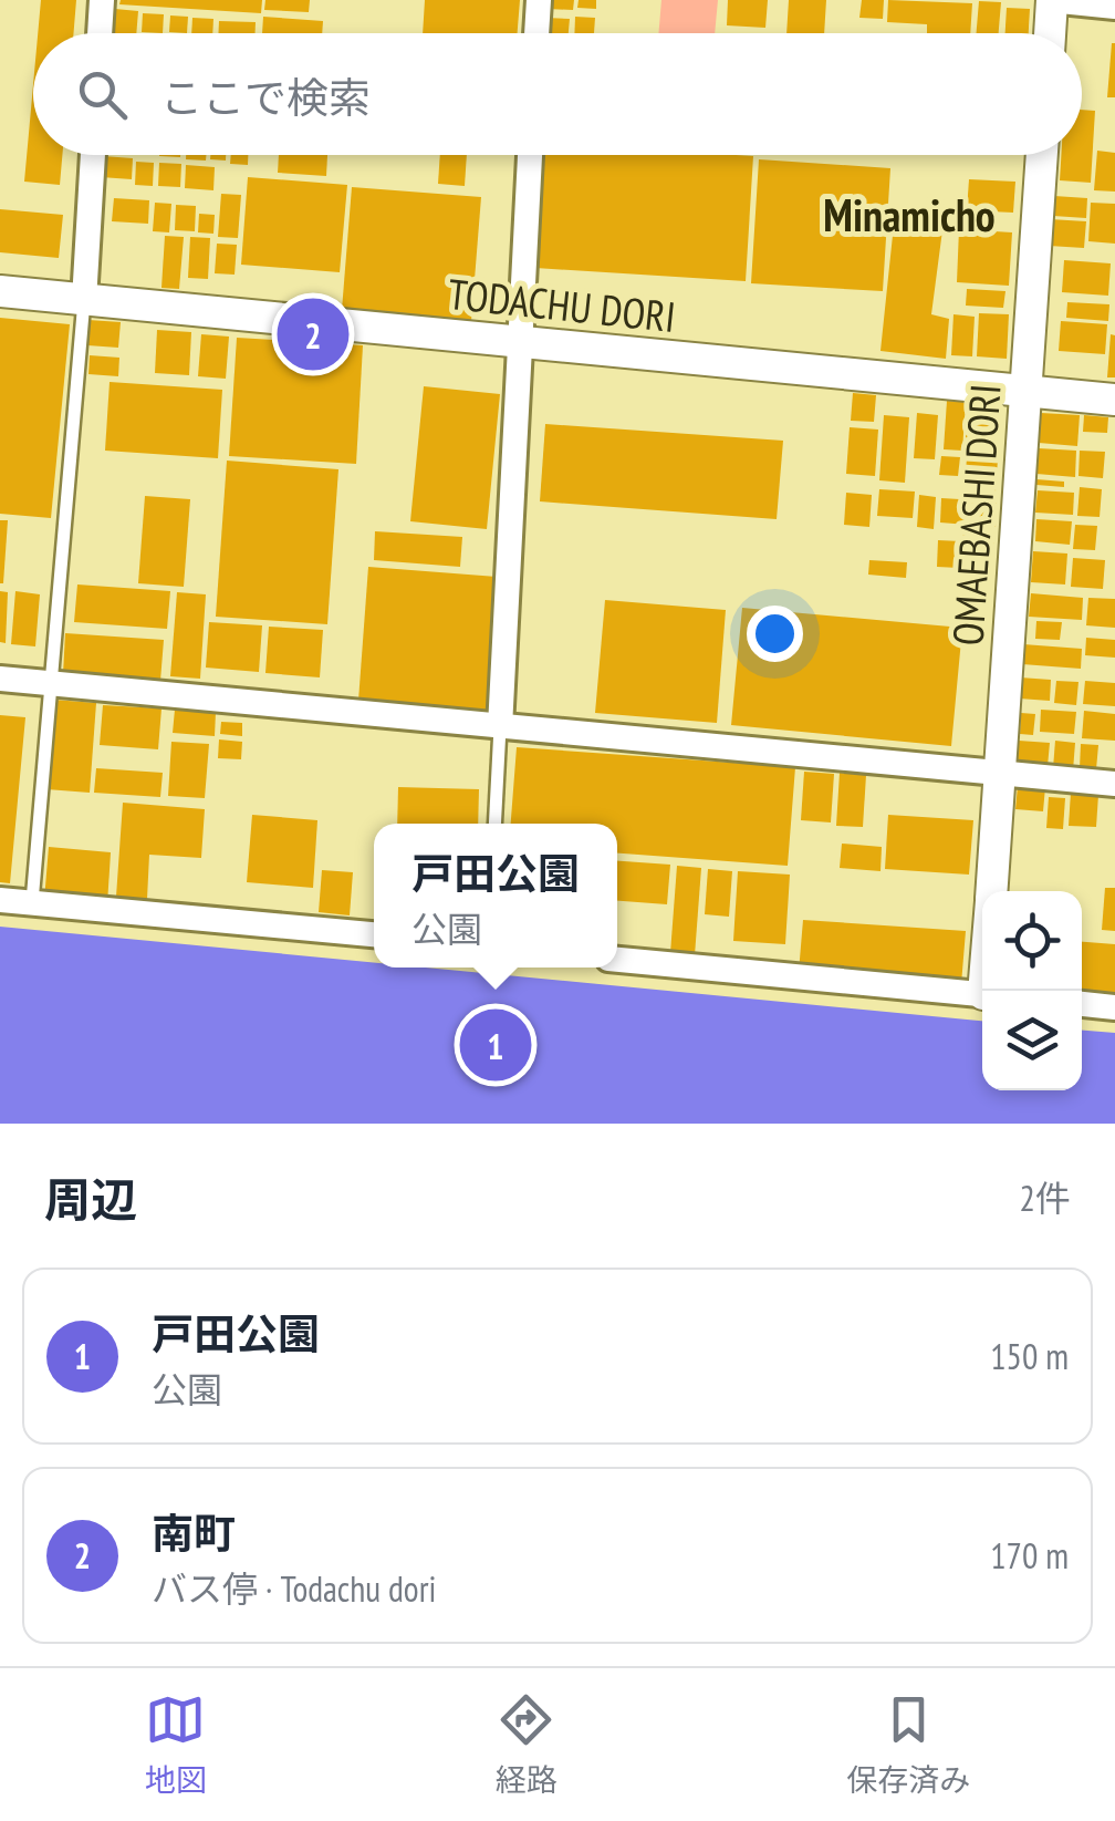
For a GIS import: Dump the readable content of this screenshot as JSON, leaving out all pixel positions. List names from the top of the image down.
{
  "streets": {
    "street": ["TODACHU DORI", "OMAEBASHI DORI"]
  },
  "crossings": [
    ["TODACHU DORI", "OMAEBASHI DORI"]
  ],
  "districts": ["Minamicho"],
  "page": {
    "search": "ここで検索",
    "pins": ["2", "1"],
    "popup": ["戸田公園", "公園"],
    "heading": ["周辺", "2件"],
    "list": [
      {
        "mark": "1",
        "name": "戸田公園",
        "note": "公園",
        "value": "150 m"
      },
      {
        "mark": "2",
        "name": "南町",
        "note": "バス停 · Todachu dori",
        "value": "170 m"
      }
    ],
    "nav": ["地図", "経路", "保存済み"]
  }
}
